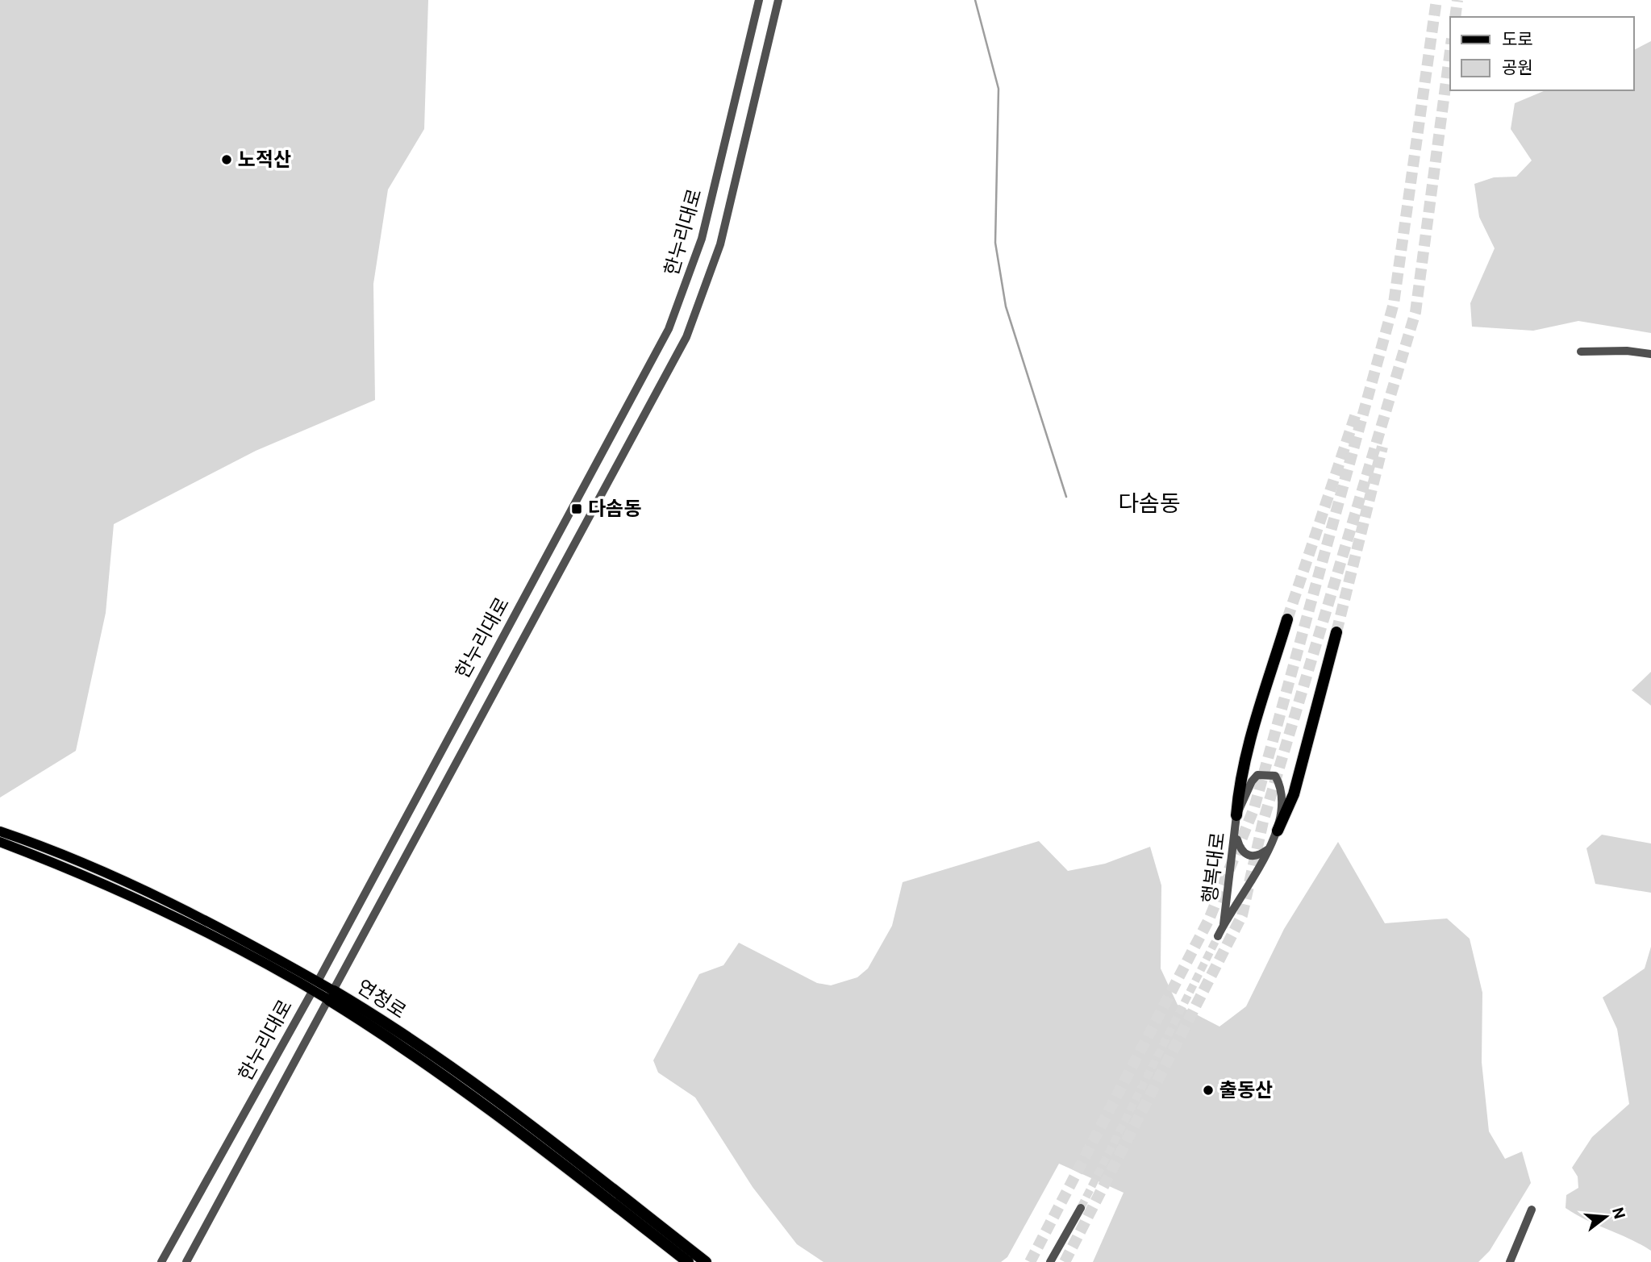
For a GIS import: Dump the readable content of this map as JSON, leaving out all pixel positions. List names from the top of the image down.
{
  "streets": {
    "highway": ["연청로"],
    "street": ["한누리대로", "행복대로"]
  },
  "crossings": [
    ["한누리대로", "연청로"]
  ],
  "districts": ["다솜동"],
  "places": {
    "other": ["노적산", "출동산"],
    "transit": ["다솜동"]
  },
  "legend": ["도로", "공원"],
  "north": "right"
}
